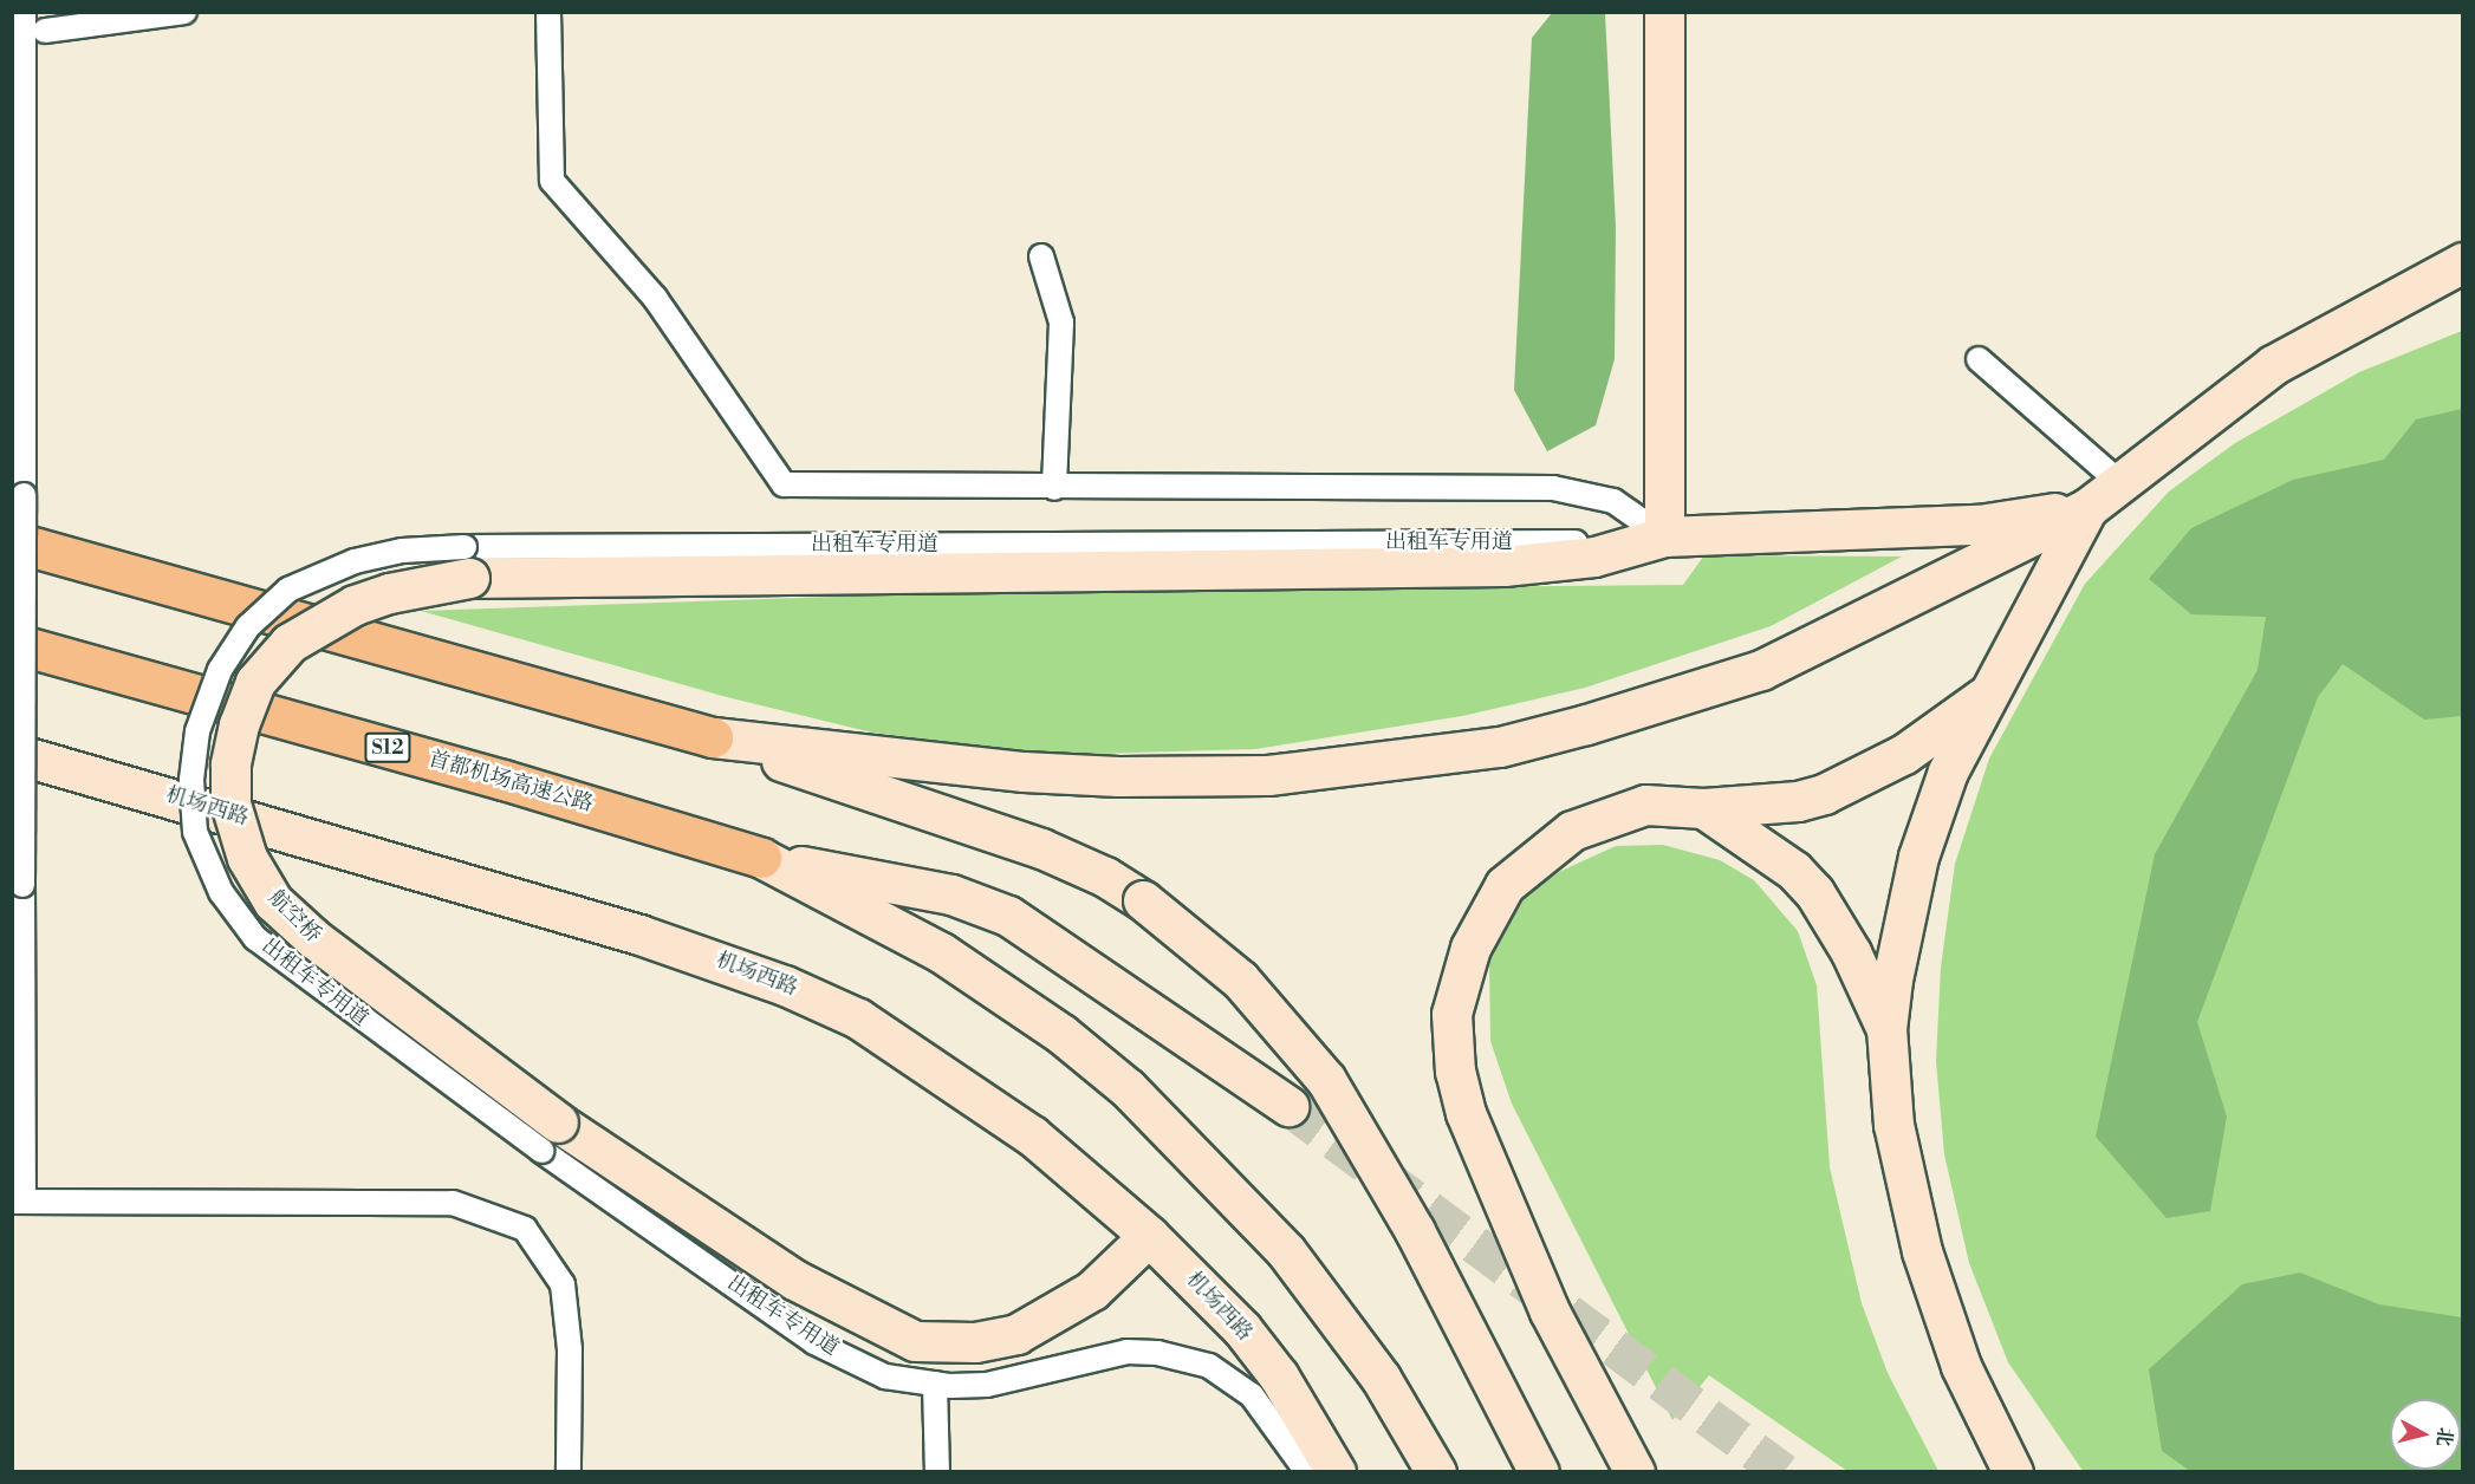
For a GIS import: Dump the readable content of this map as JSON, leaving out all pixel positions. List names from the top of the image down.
{
  "streets": {
    "highway": ["S12", "首都机场高速公路"],
    "street": ["机场西路", "航空桥"],
    "lane": ["出租车专用道"]
  },
  "crossings": [
    ["出租车专用道", "航空桥"],
    ["机场西路", "航空桥"]
  ],
  "north": "right"
}
